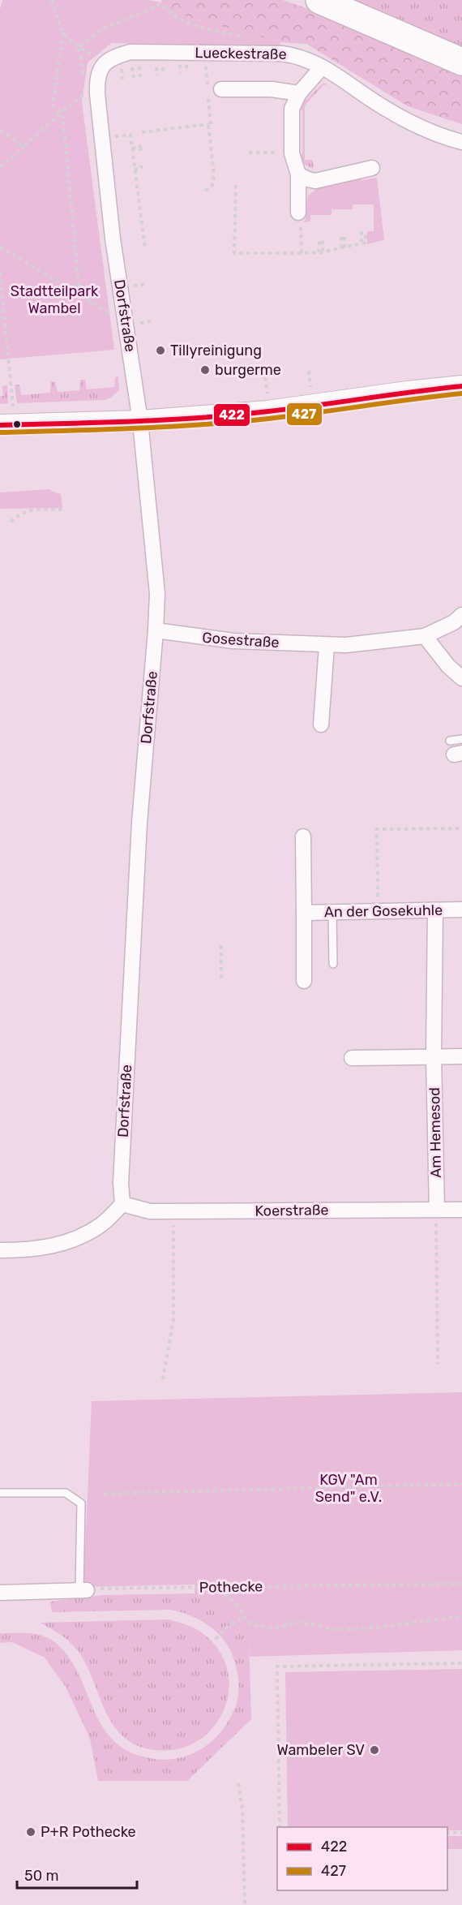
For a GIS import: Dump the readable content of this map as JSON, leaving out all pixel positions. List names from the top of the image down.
{
  "streets": {
    "street": [
      "Lueckestraße",
      "Dorfstraße",
      "Gosestraße",
      "An der Gosekuhle",
      "Am Hemesod",
      "Koerstraße"
    ],
    "path": ["Pothecke"]
  },
  "crossings": [
    ["Dorfstraße", "Gosestraße"],
    ["Dorfstraße", "Koerstraße"],
    ["An der Gosekuhle", "Am Hemesod"],
    ["Am Hemesod", "Koerstraße"]
  ],
  "parks": ["Stadtteilpark Wambel", "KGV \"Am Send\" e.V."],
  "places": [
    "Tillyreinigung",
    "burgerme",
    "Wambeler SV",
    "P+R Pothecke"
  ],
  "lines": ["transit line 422", "transit line 427"],
  "legend": ["422", "427"],
  "scale_bar": "50 m"
}
